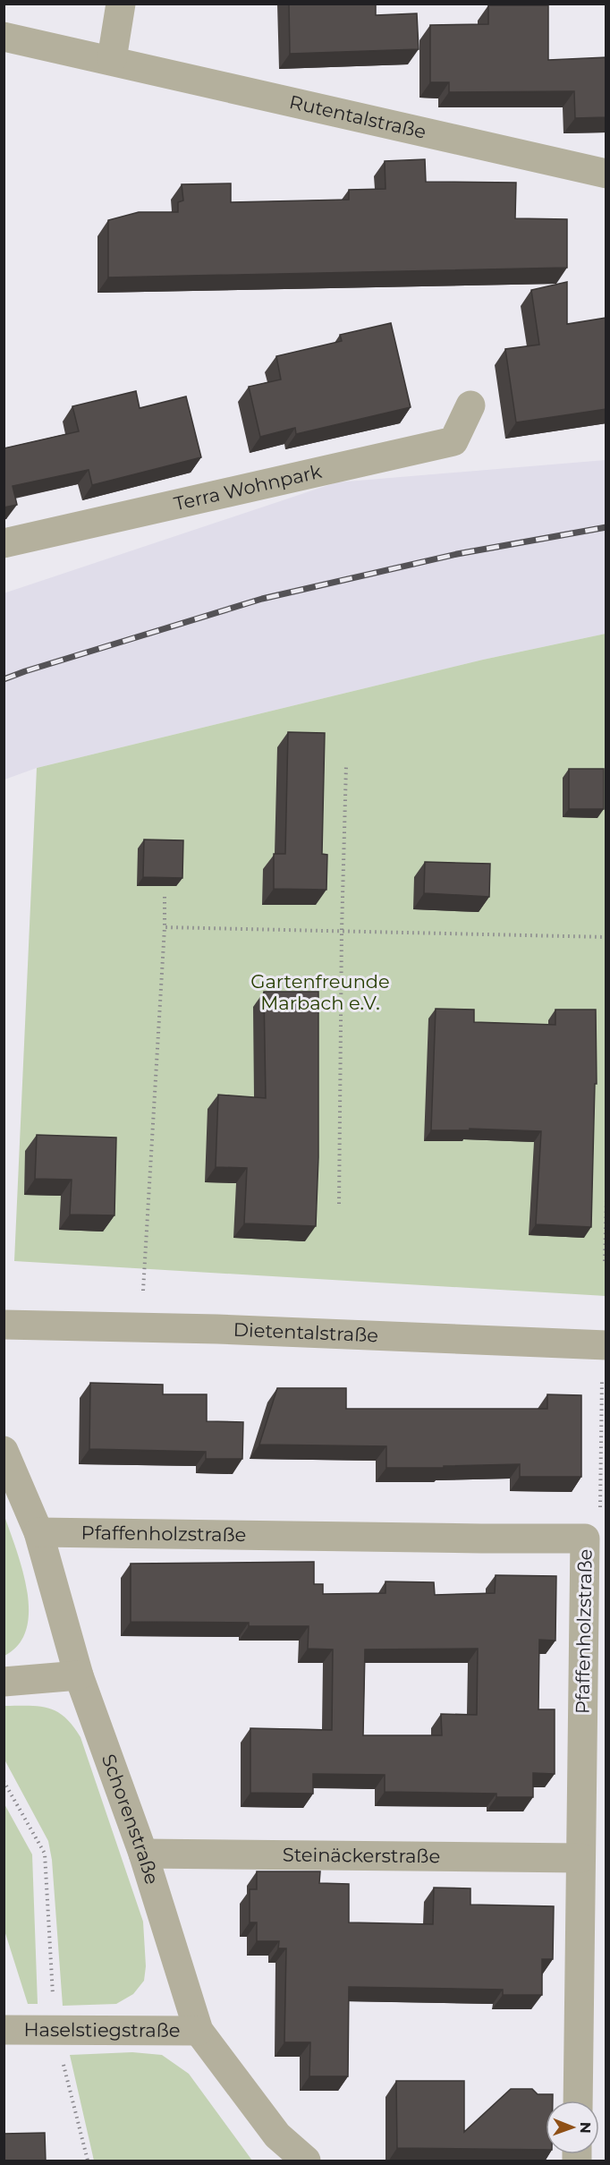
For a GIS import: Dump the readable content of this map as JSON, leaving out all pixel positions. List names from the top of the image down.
{
  "streets": {
    "street": [
      "Rutentalstraße",
      "Terra Wohnpark",
      "Dietentalstraße",
      "Pfaffenholzstraße",
      "Schorenstraße",
      "Steinäckerstraße",
      "Haselstiegstraße"
    ]
  },
  "crossings": [
    ["Pfaffenholzstraße", "Schorenstraße"],
    ["Pfaffenholzstraße", "Steinäckerstraße"],
    ["Schorenstraße", "Steinäckerstraße"],
    ["Schorenstraße", "Haselstiegstraße"]
  ],
  "parks": ["Gartenfreunde Marbach e.V."],
  "north": "right"
}
